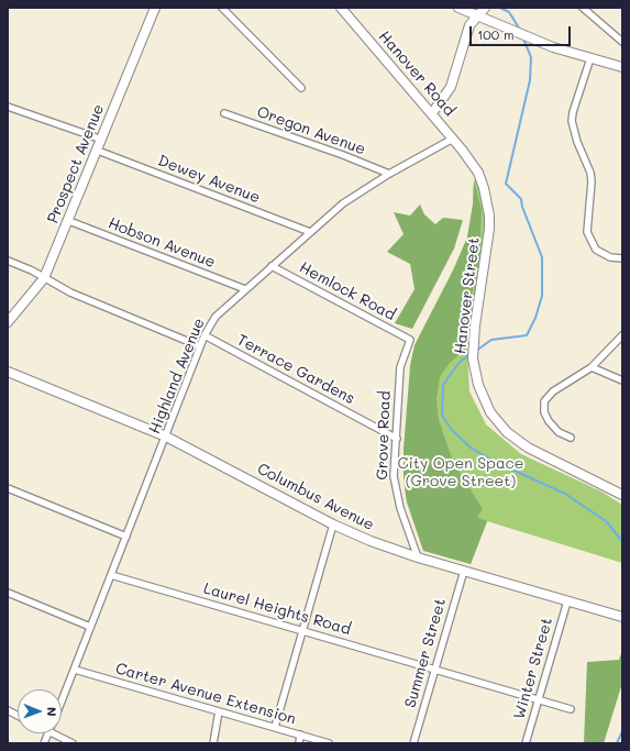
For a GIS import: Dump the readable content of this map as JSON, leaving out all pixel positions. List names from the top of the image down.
{
  "streets": {
    "street": [
      "Hanover Road",
      "Oregon Avenue",
      "Prospect Avenue",
      "Dewey Avenue",
      "Hobson Avenue",
      "Hemlock Road",
      "Hanover Street",
      "Terrace Gardens",
      "Highland Avenue",
      "Grove Road",
      "Columbus Avenue",
      "Laurel Heights Road",
      "Summer Street",
      "Winter Street",
      "Carter Avenue Extension"
    ]
  },
  "crossings": [
    ["Hanover Road", "Hanover Street"],
    ["Hanover Road", "Highland Avenue"],
    ["Oregon Avenue", "Highland Avenue"],
    ["Prospect Avenue", "Dewey Avenue"],
    ["Prospect Avenue", "Hobson Avenue"],
    ["Dewey Avenue", "Highland Avenue"],
    ["Hobson Avenue", "Highland Avenue"],
    ["Hemlock Road", "Highland Avenue"],
    ["Hemlock Road", "Grove Road"],
    ["Hanover Street", "Highland Avenue"],
    ["Terrace Gardens", "Highland Avenue"],
    ["Terrace Gardens", "Grove Road"],
    ["Highland Avenue", "Columbus Avenue"],
    ["Highland Avenue", "Laurel Heights Road"],
    ["Highland Avenue", "Carter Avenue Extension"],
    ["Grove Road", "Columbus Avenue"],
    ["Columbus Avenue", "Summer Street"],
    ["Columbus Avenue", "Winter Street"],
    ["Laurel Heights Road", "Summer Street"],
    ["Laurel Heights Road", "Winter Street"]
  ],
  "parks": ["City Open Space (Grove Street)"],
  "scale_bar": "100 m",
  "north": "right"
}
